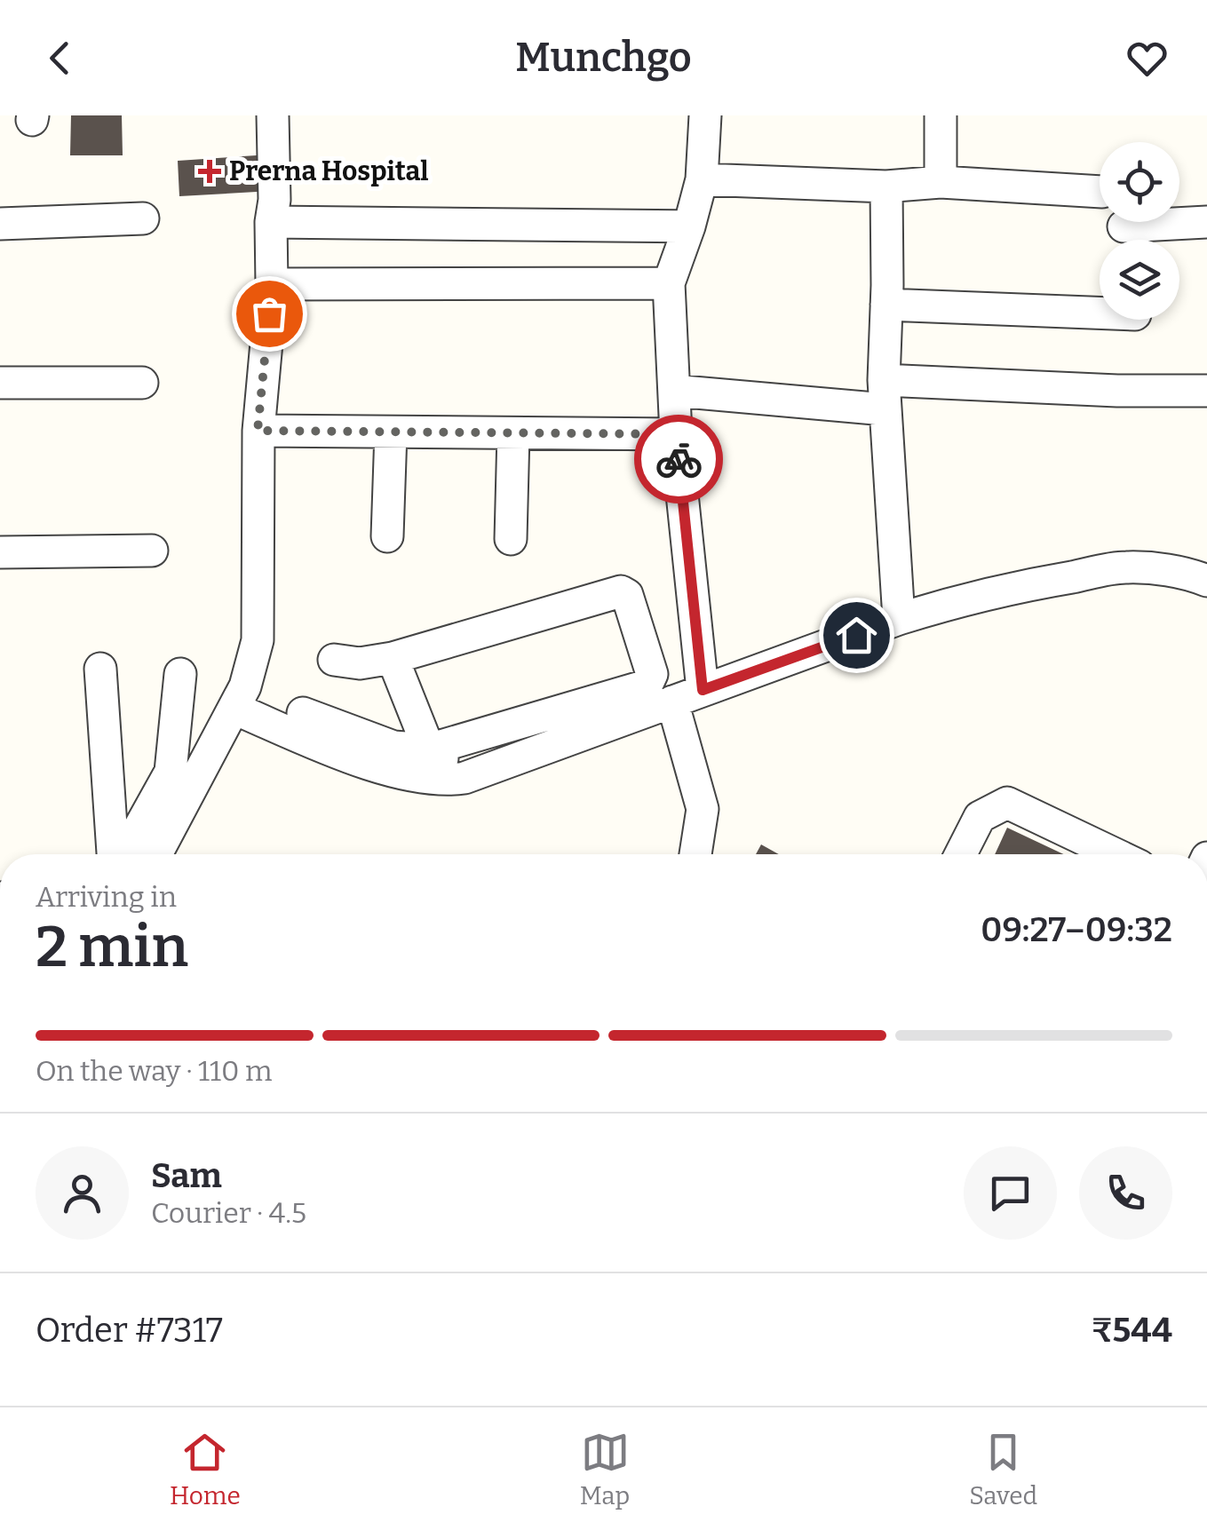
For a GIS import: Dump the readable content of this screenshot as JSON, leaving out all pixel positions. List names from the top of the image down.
{
  "places": {
    "health": ["Prerna Hospital"]
  },
  "page": {
    "header": "Munchgo",
    "heading": ["2 min", "Arriving in", "09:27–09:32"],
    "panel": [
      "Sam",
      "Courier · 4.5",
      "Order #7317",
      "₹544"
    ],
    "bar": "On the way · 110 m",
    "tabs": ["Home", "Map", "Saved"]
  }
}
